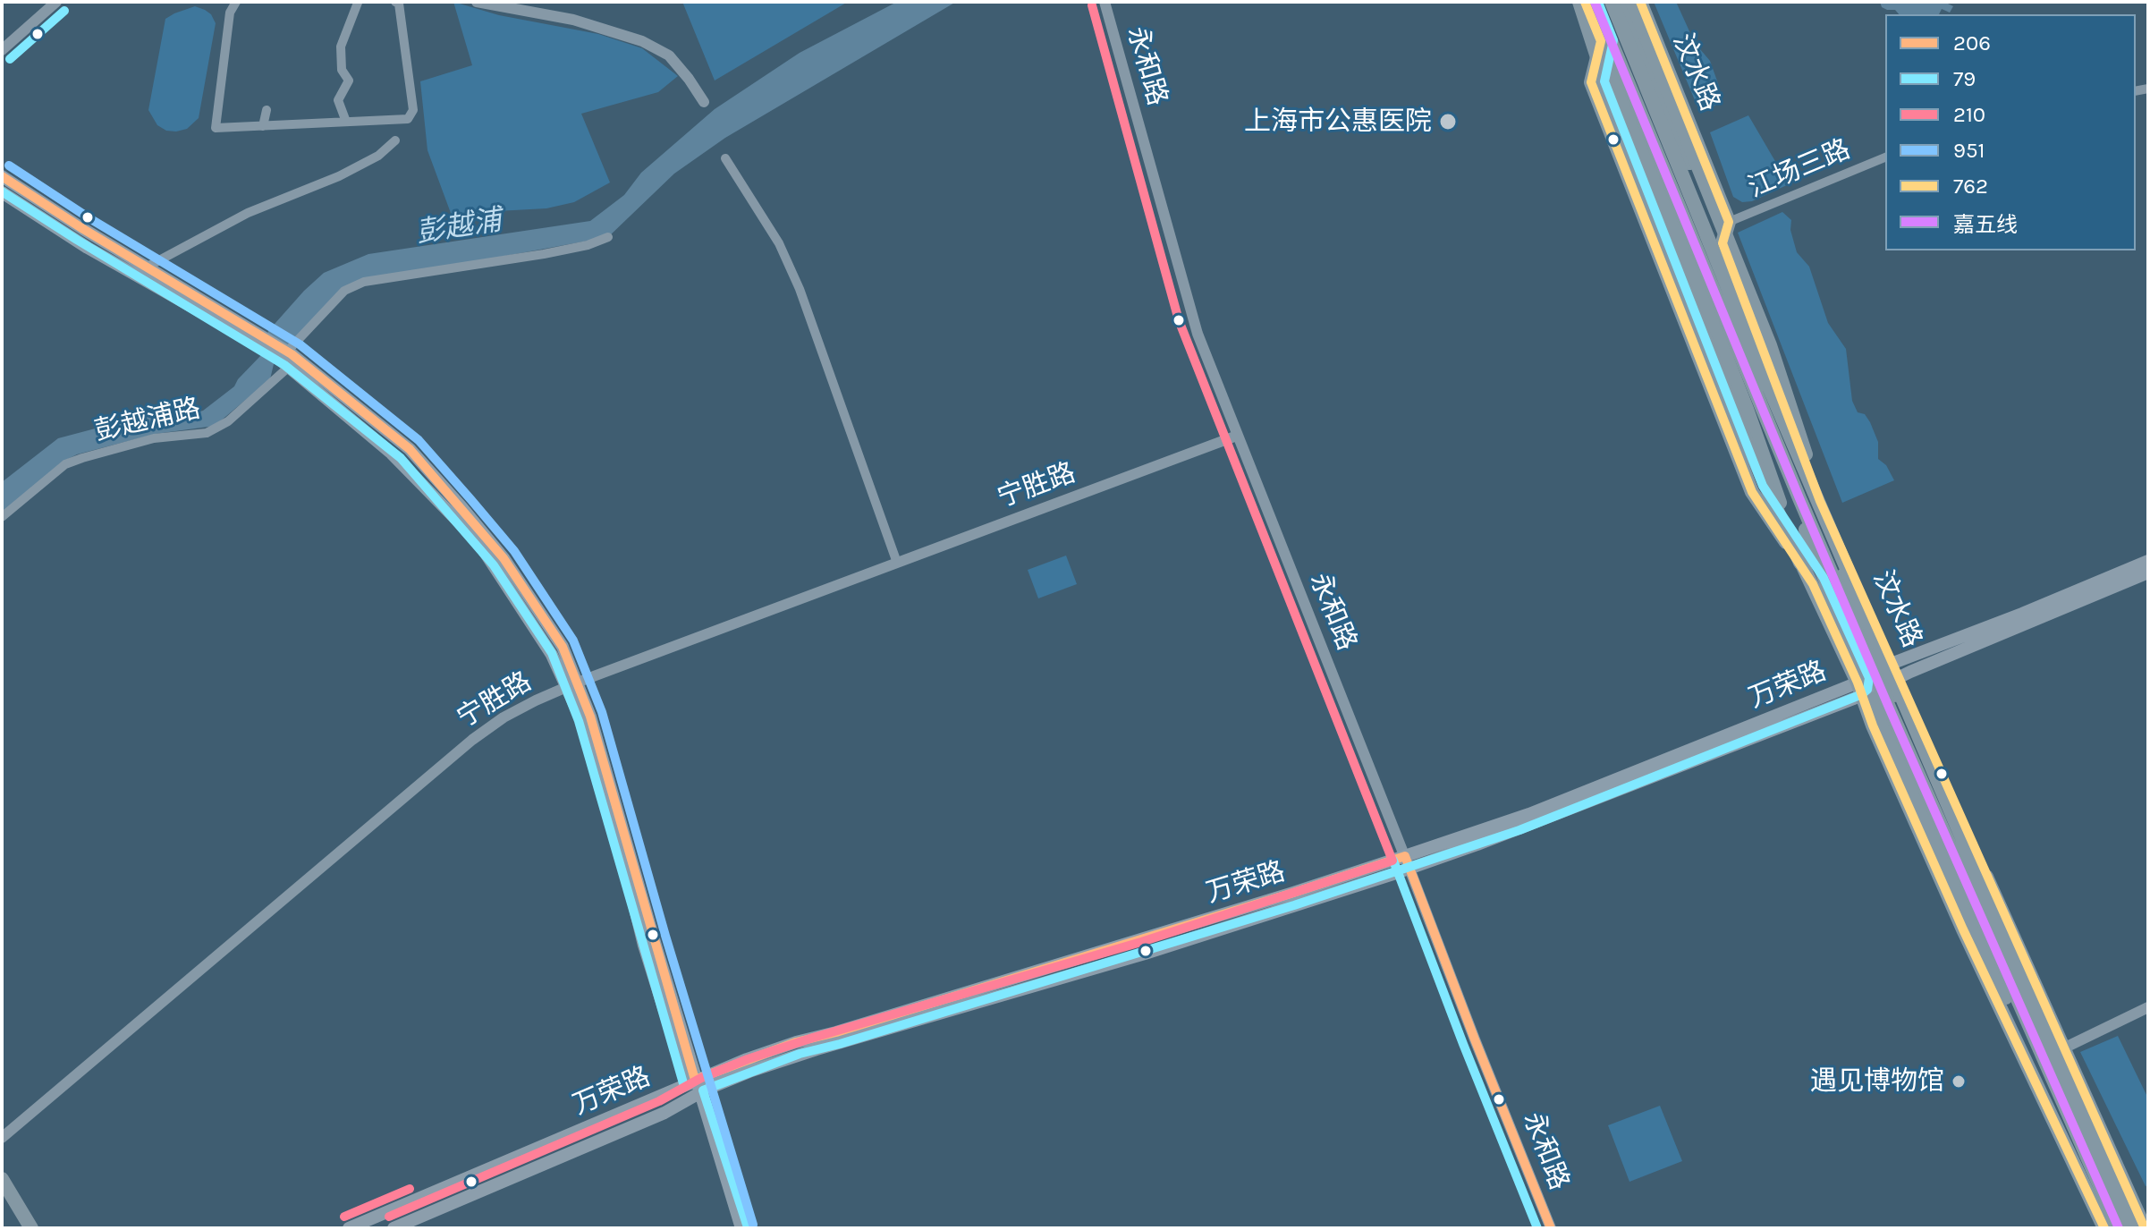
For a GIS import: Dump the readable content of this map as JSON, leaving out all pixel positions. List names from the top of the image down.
{
  "streets": {
    "main road": ["汶水路", "万荣路"],
    "street": [
      "永和路",
      "江场三路",
      "彭越浦路",
      "宁胜路"
    ]
  },
  "crossings": [
    ["永和路", "宁胜路"],
    ["永和路", "万荣路"],
    ["汶水路", "江场三路"],
    ["汶水路", "万荣路"]
  ],
  "water": ["彭越浦"],
  "places": ["上海市公惠医院", "遇见博物馆"],
  "lines": [
    "transit line 79",
    "transit line 762",
    "transit line 嘉五线",
    "transit line 210",
    "transit line 951",
    "transit line 206"
  ],
  "legend": [
    "206",
    "79",
    "210",
    "951",
    "762",
    "嘉五线"
  ]
}
